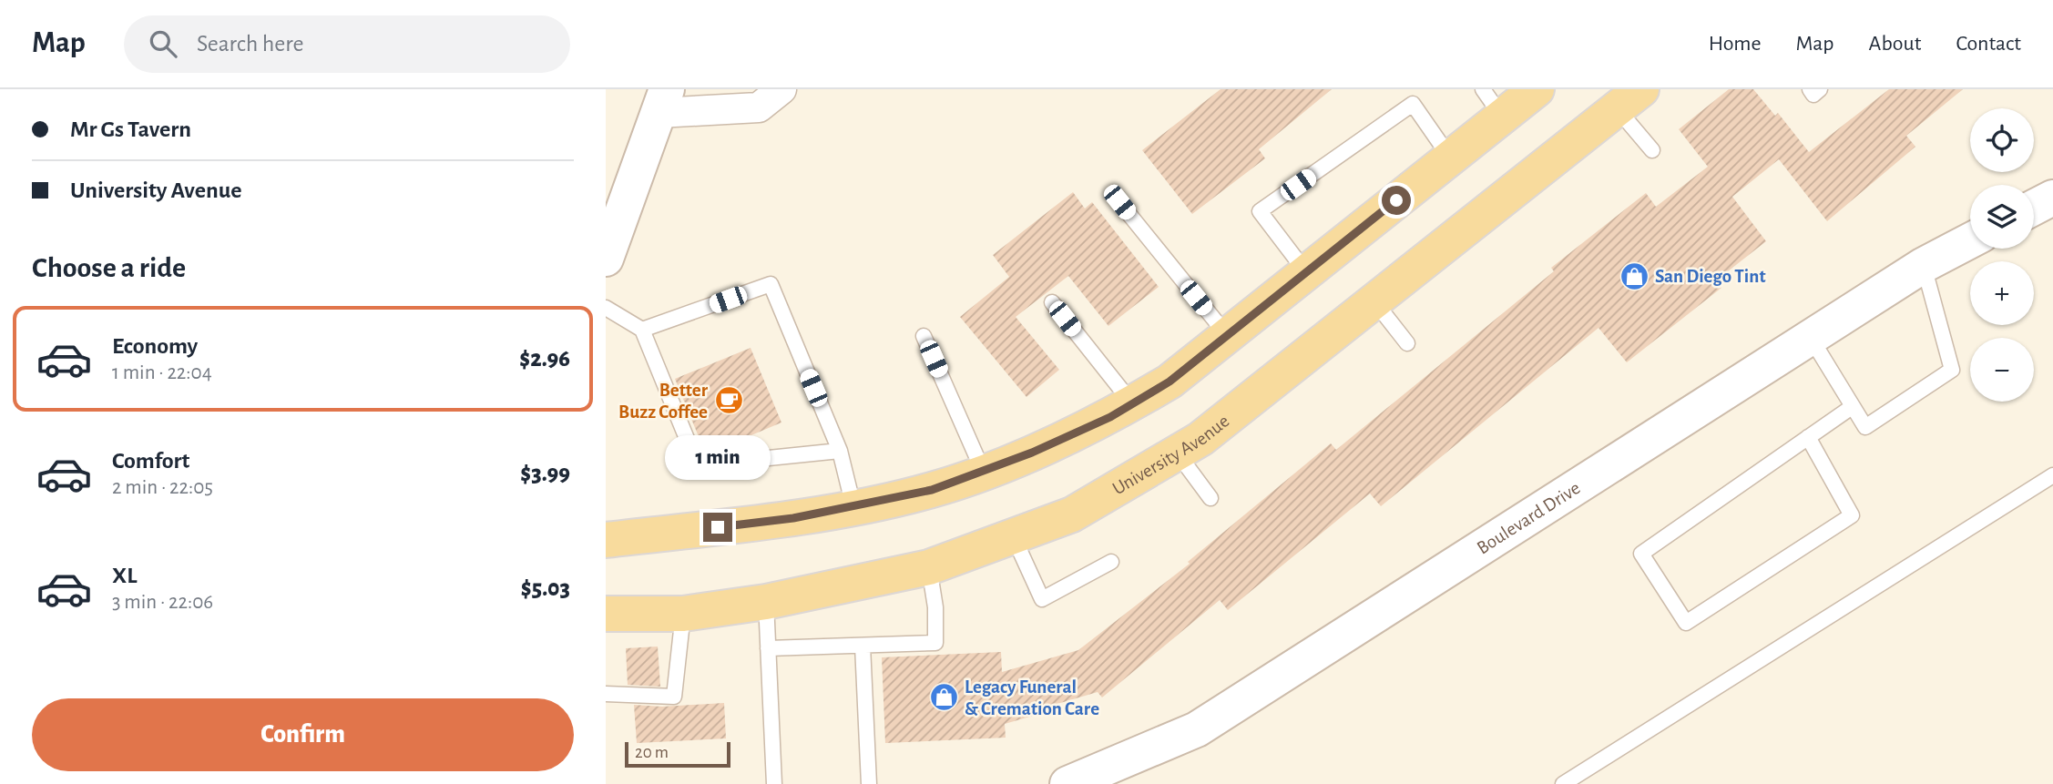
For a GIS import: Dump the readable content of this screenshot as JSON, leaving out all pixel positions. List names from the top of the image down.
{
  "streets": {
    "main road": ["University Avenue"],
    "street": ["Boulevard Drive"]
  },
  "places": {
    "shop": ["San Diego Tint", "Legacy Funeral & Cremation Care"],
    "cafe": ["Better Buzz Coffee"]
  },
  "scale_bar": "20 m",
  "page": {
    "header": "Map",
    "search": "Search here",
    "nav": [
      "Home",
      "Map",
      "About",
      "Contact"
    ],
    "banner": ["Mr Gs Tavern", "University Avenue"],
    "map_buttons": ["+", "−"],
    "heading": "Choose a ride",
    "list": [
      {
        "name": "Economy",
        "note": "1 min · 22:04",
        "value": "$2.96"
      },
      {
        "name": "Comfort",
        "note": "2 min · 22:05",
        "value": "$3.99"
      },
      {
        "name": "XL",
        "note": "3 min · 22:06",
        "value": "$5.03"
      }
    ],
    "bubble": "1 min",
    "buttons": "Confirm",
    "scale": "20 m"
  }
}
